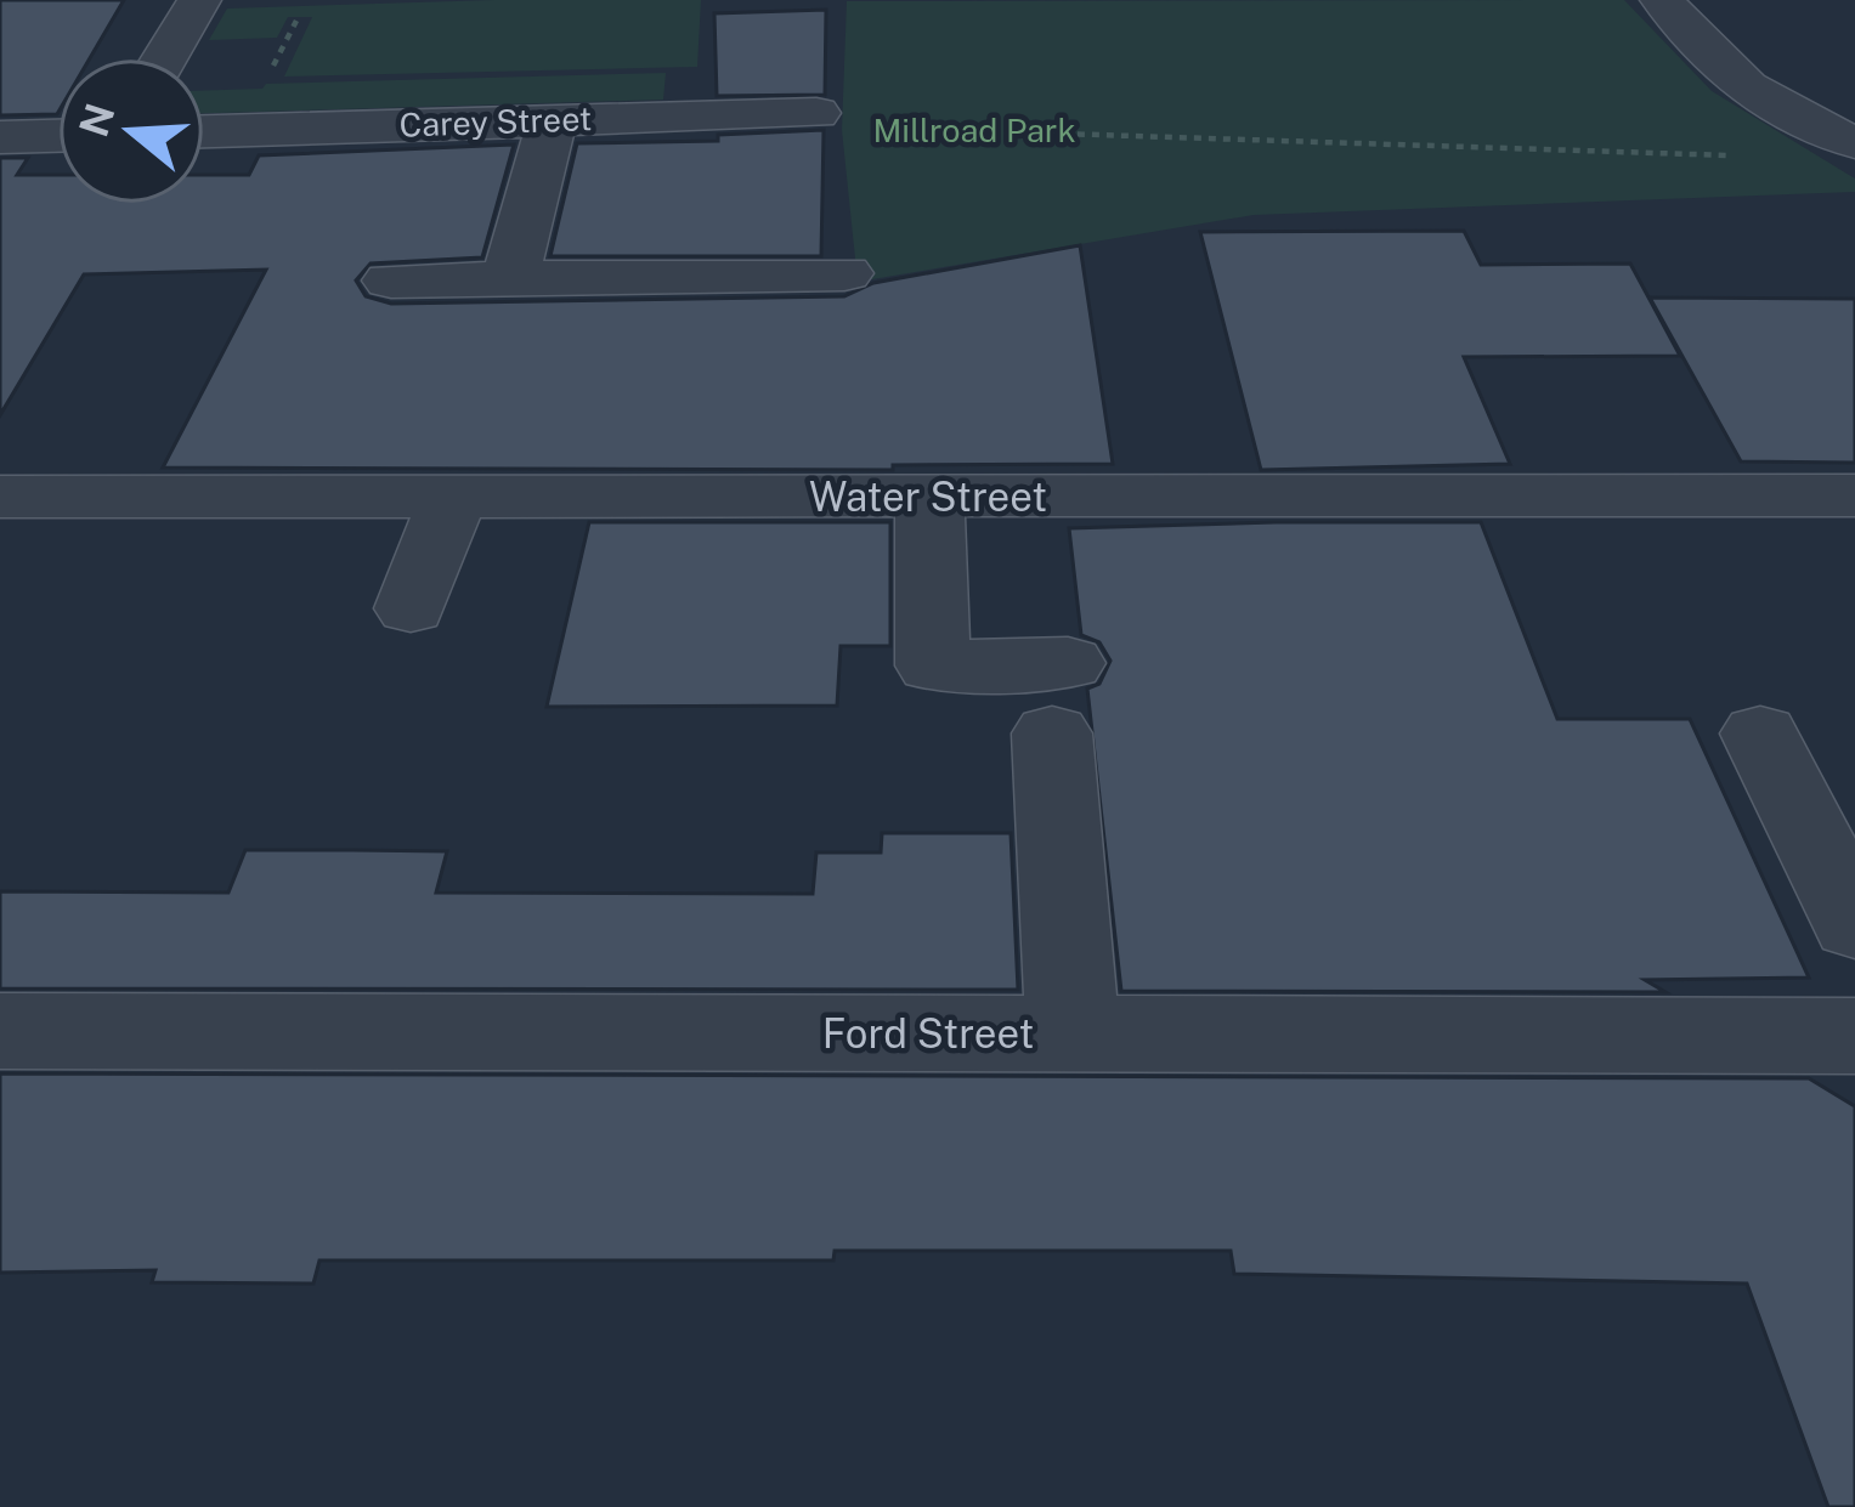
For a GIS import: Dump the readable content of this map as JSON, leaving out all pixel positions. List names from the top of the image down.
{
  "streets": {
    "street": ["Carey Street", "Water Street", "Ford Street"]
  },
  "parks": ["Millroad Park"],
  "north": "left"
}
